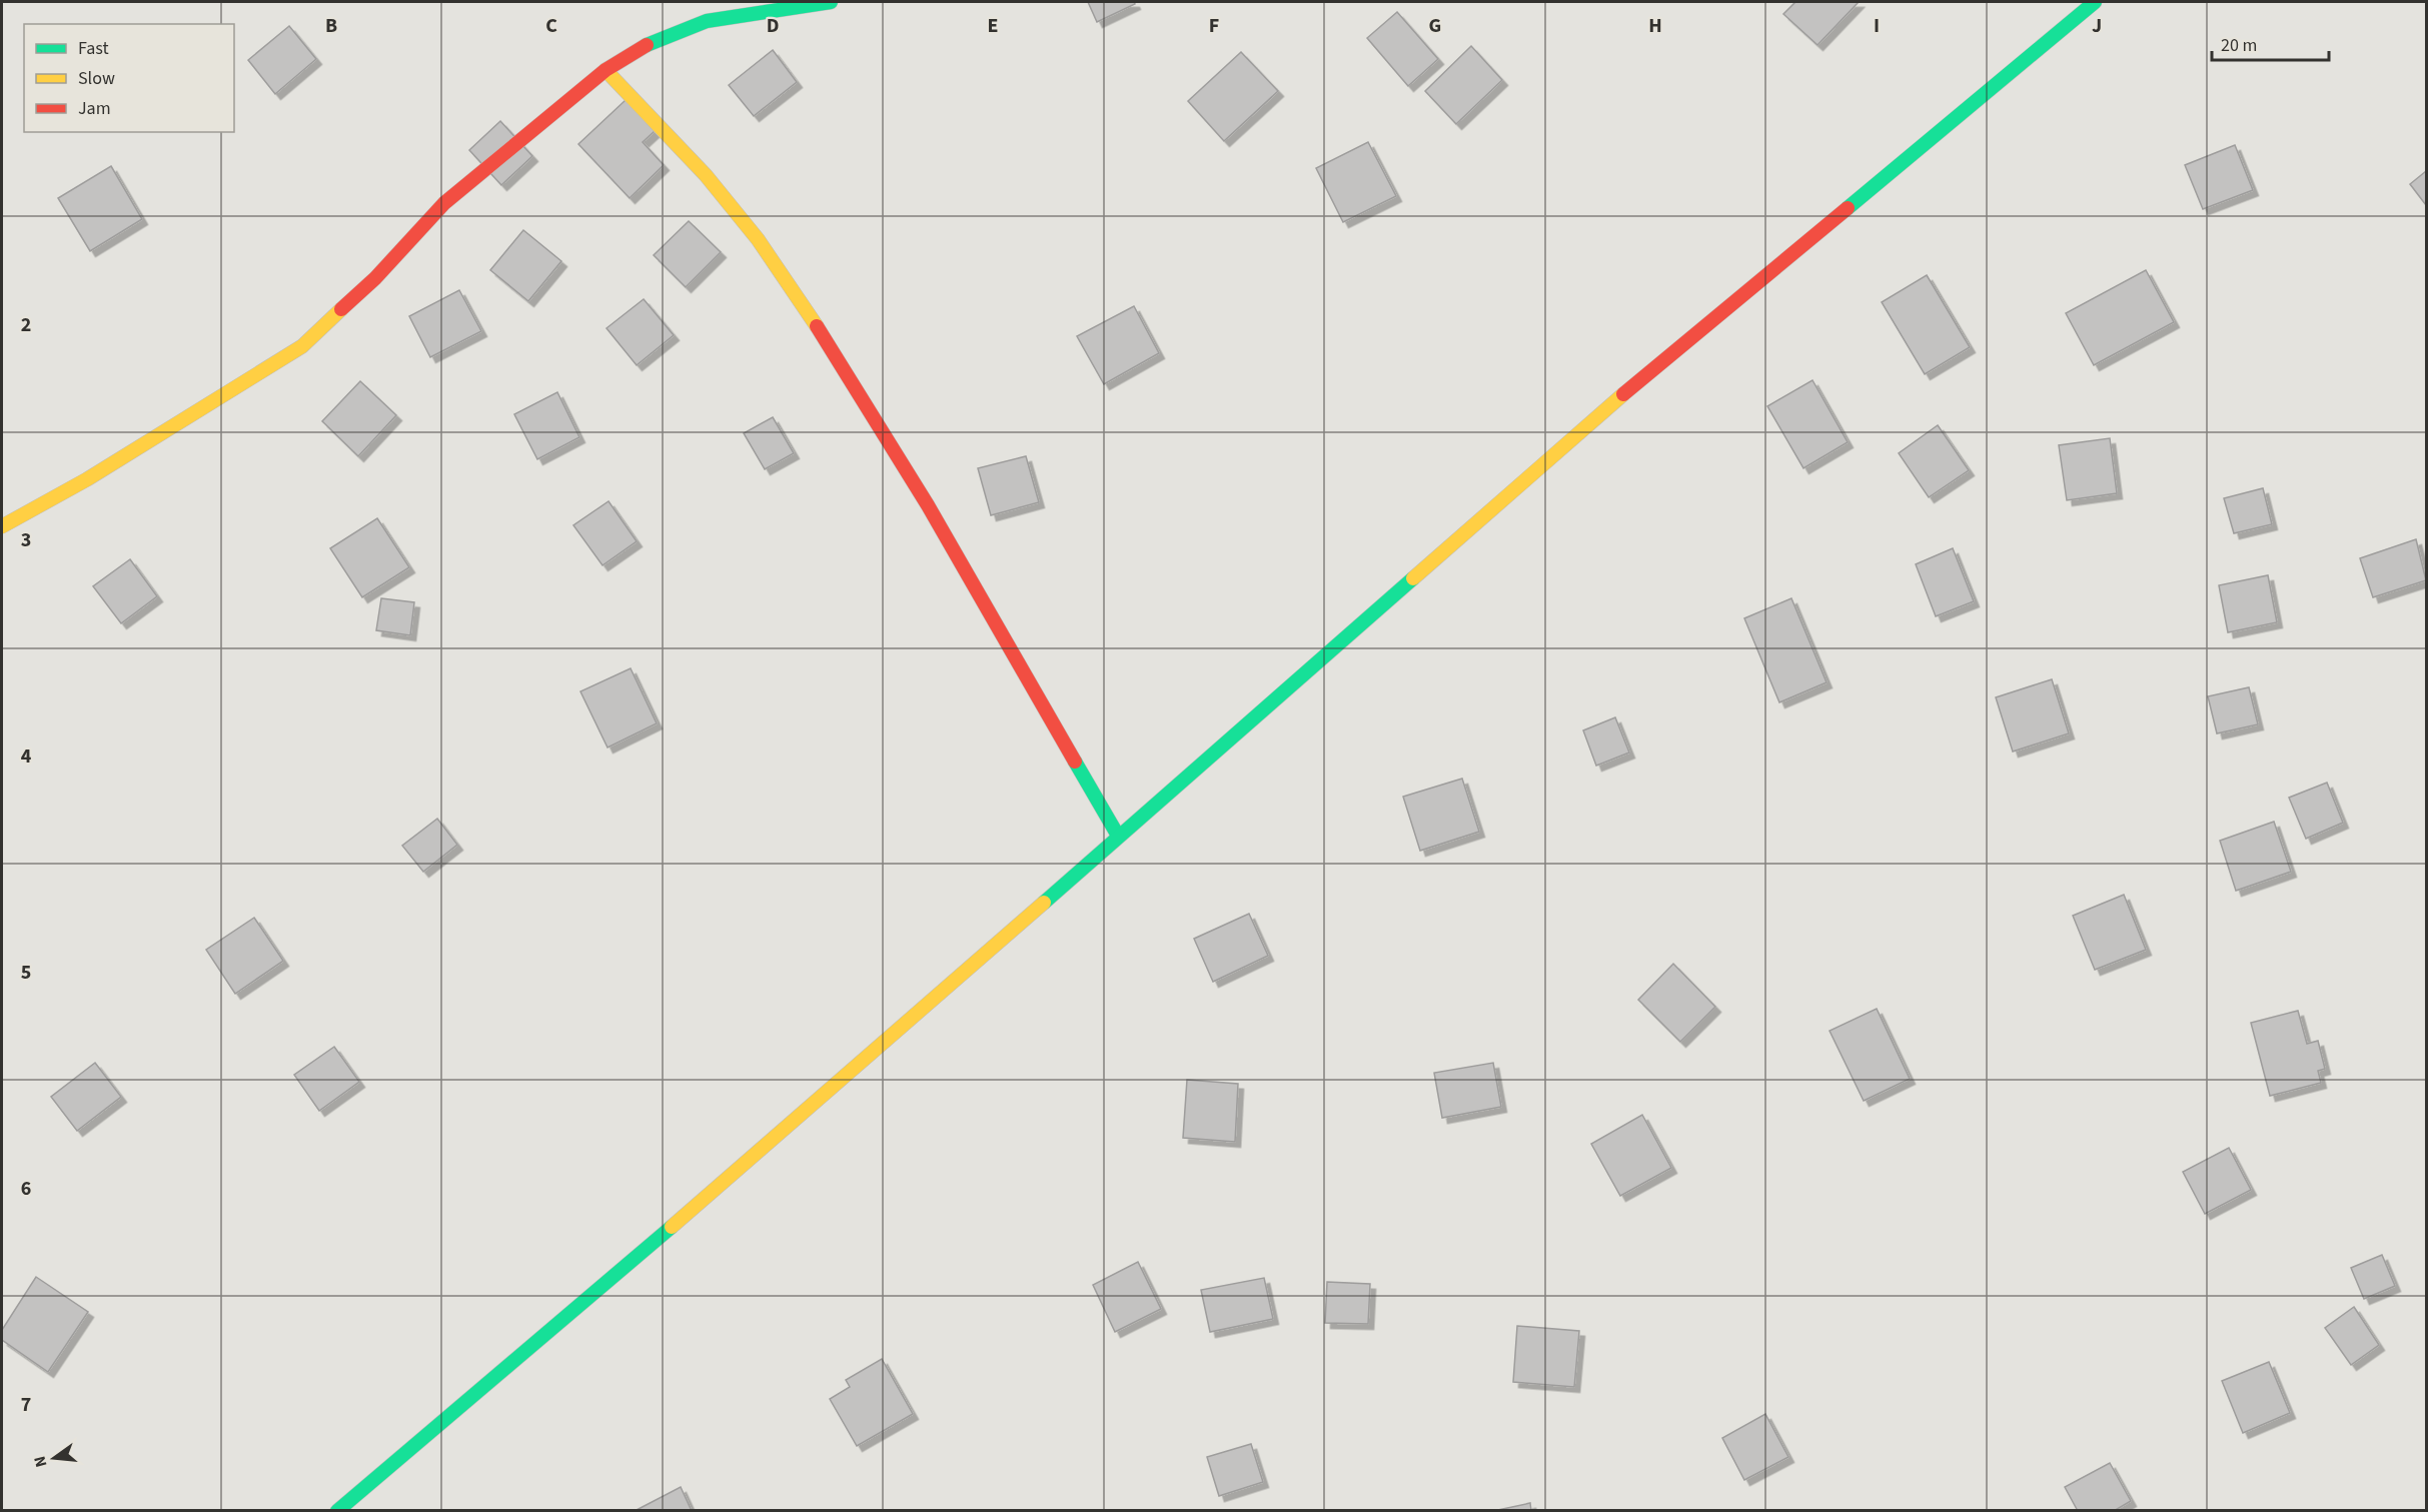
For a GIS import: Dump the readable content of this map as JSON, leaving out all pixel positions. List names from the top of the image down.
{
  "legend": ["Fast", "Slow", "Jam"],
  "scale_bar": "20 m",
  "north": "left",
  "grid": {
    "columns": [
      "B",
      "C",
      "D",
      "E",
      "F",
      "G",
      "H",
      "I",
      "J"
    ],
    "rows": [
      "2",
      "3",
      "4",
      "5",
      "6",
      "7"
    ]
  }
}
